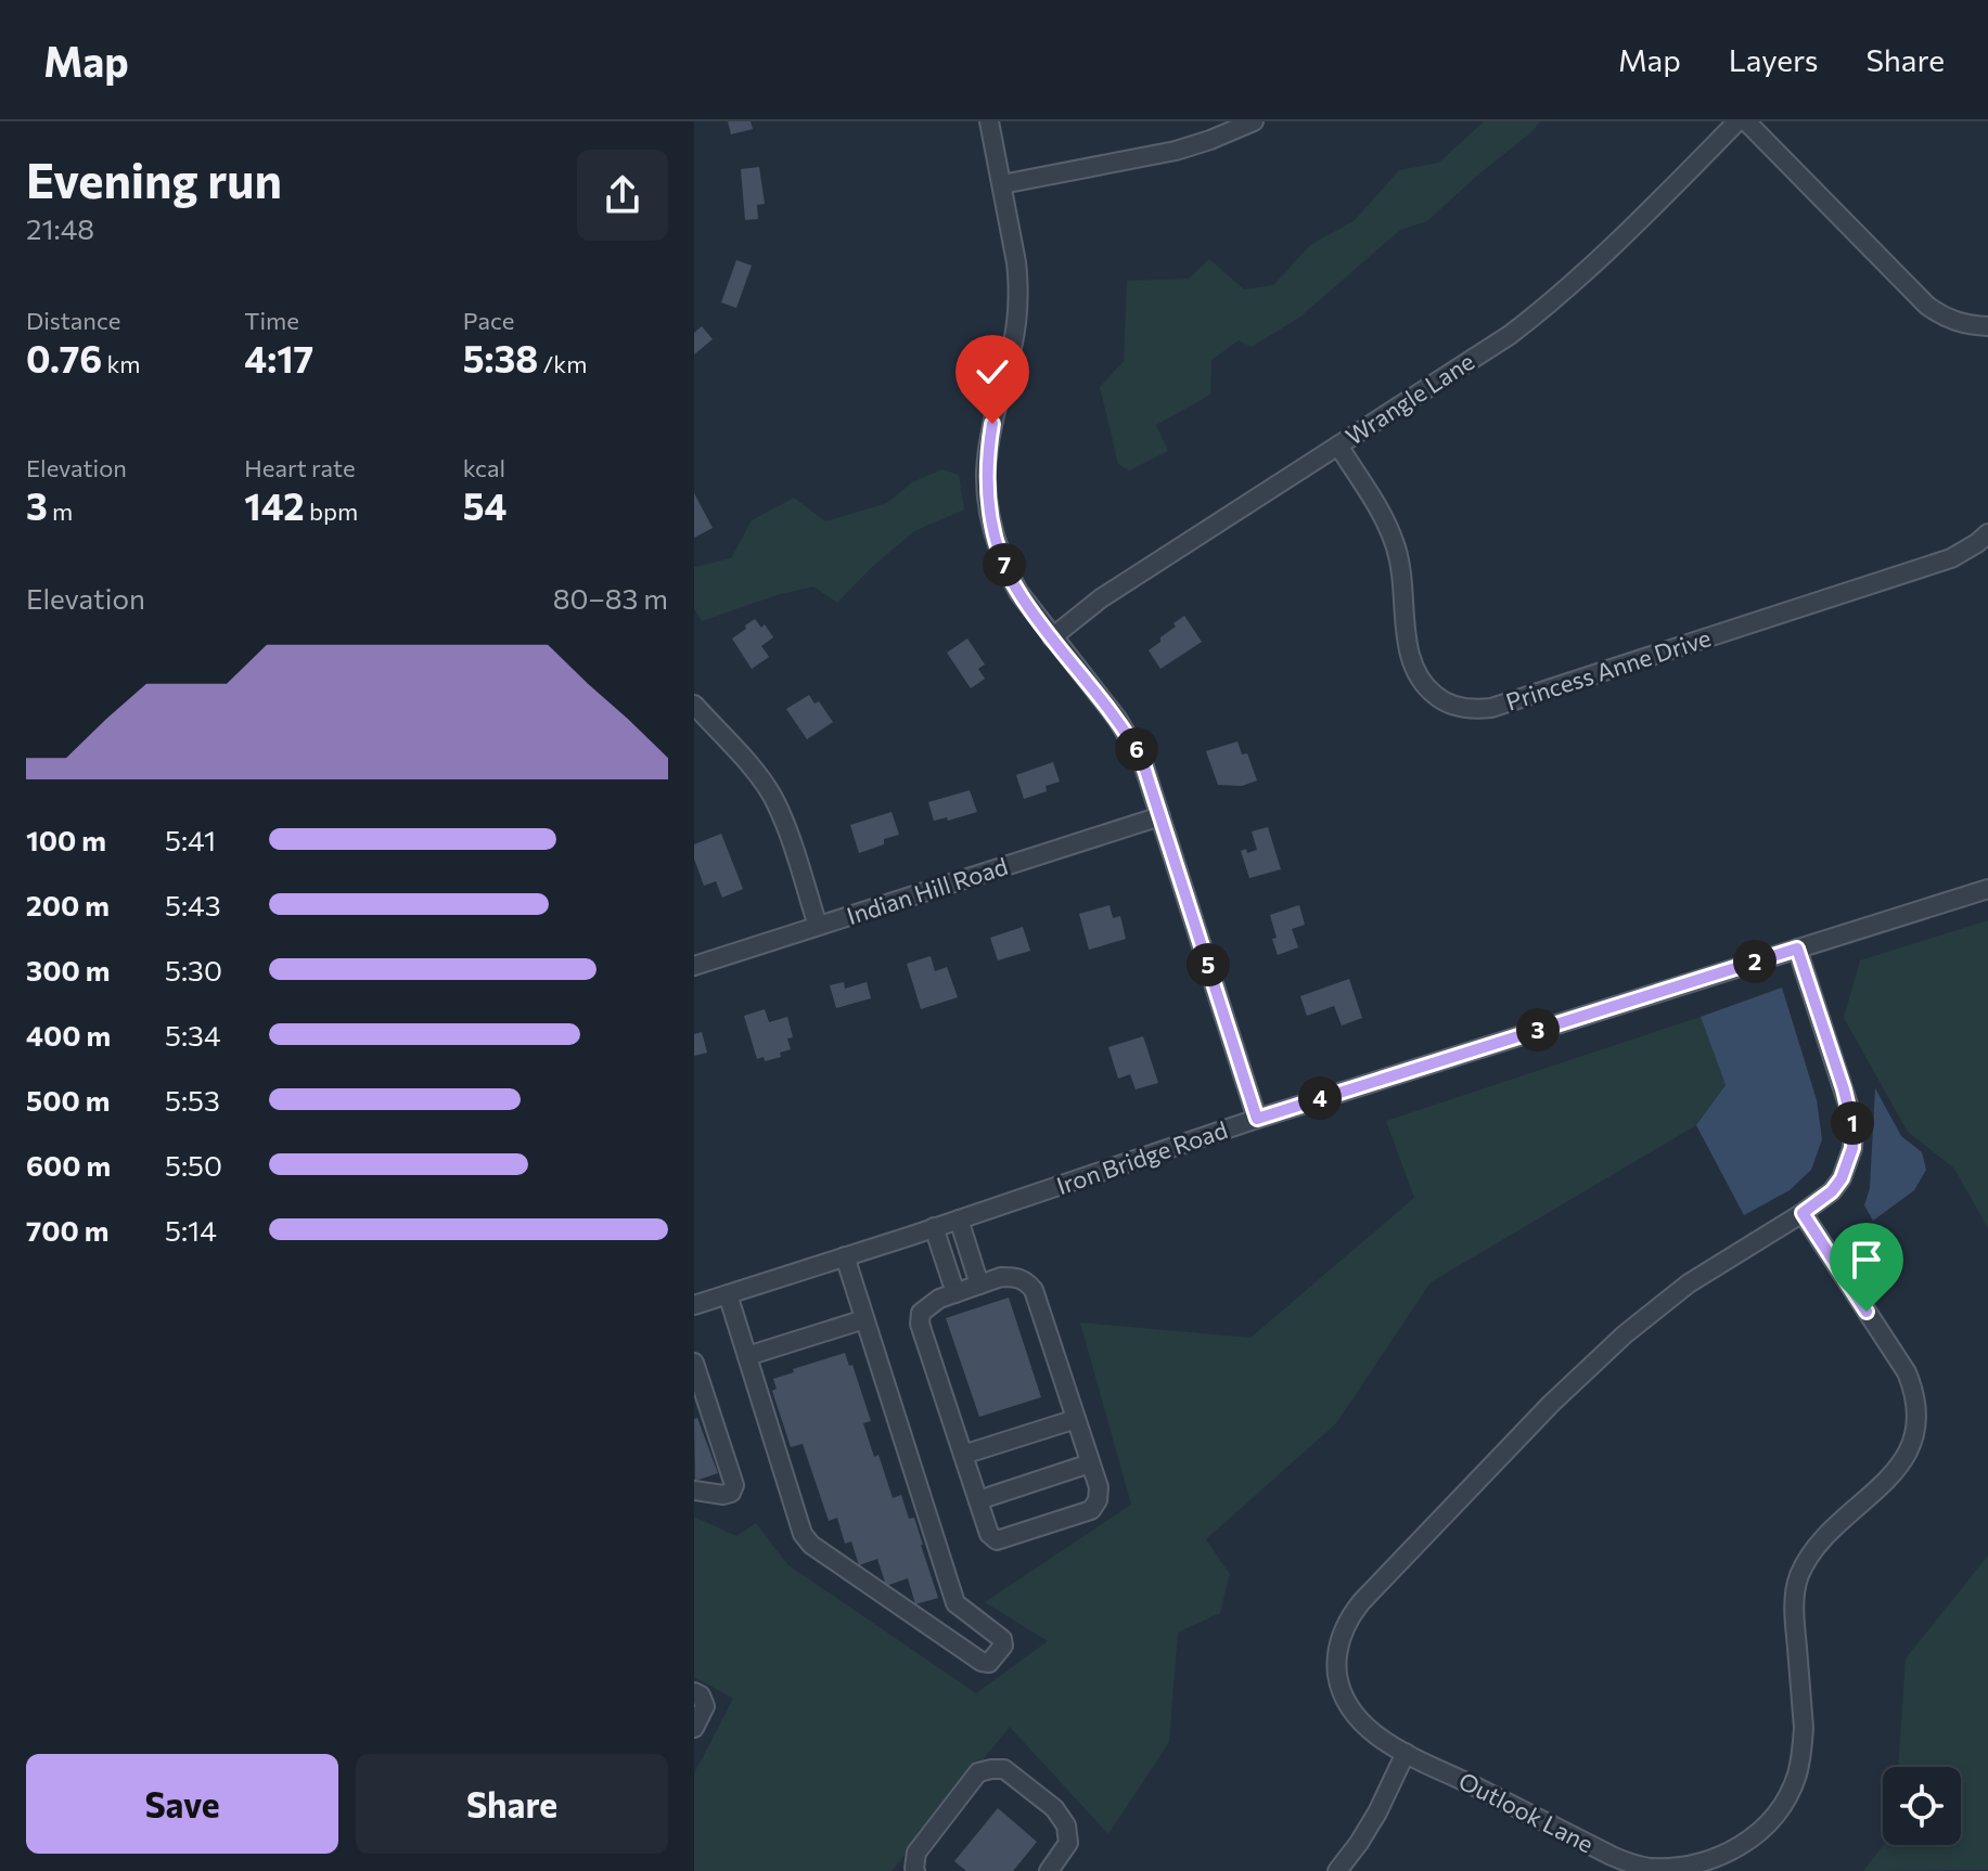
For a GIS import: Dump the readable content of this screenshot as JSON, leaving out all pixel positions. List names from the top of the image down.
{
  "streets": {
    "street": [
      "Wrangle Lane",
      "Princess Anne Drive",
      "Indian Hill Road",
      "Iron Bridge Road",
      "Outlook Lane"
    ]
  },
  "crossings": [
    ["Wrangle Lane", "Princess Anne Drive"],
    ["Iron Bridge Road", "Outlook Lane"]
  ],
  "page": {
    "header": "Map",
    "nav": ["Map", "Layers", "Share"],
    "heading": ["Evening run", "21:48"],
    "stats": [
      ["Distance", "0.76 km"],
      ["Time", "4:17"],
      ["Pace", "5:38 /km"],
      ["Elevation", "3 m"],
      ["Heart rate", "142 bpm"],
      ["kcal", "54"]
    ],
    "pins": [
      "7",
      "6",
      "2",
      "5",
      "3",
      "4",
      "1"
    ],
    "chart": ["Elevation", "80–83 m"],
    "list": [
      {
        "name": "100 m",
        "note": "5:41"
      },
      {
        "name": "200 m",
        "note": "5:43"
      },
      {
        "name": "300 m",
        "note": "5:30"
      },
      {
        "name": "400 m",
        "note": "5:34"
      },
      {
        "name": "500 m",
        "note": "5:53"
      },
      {
        "name": "600 m",
        "note": "5:50"
      },
      {
        "name": "700 m",
        "note": "5:14"
      }
    ],
    "buttons": ["Save", "Share"]
  }
}
